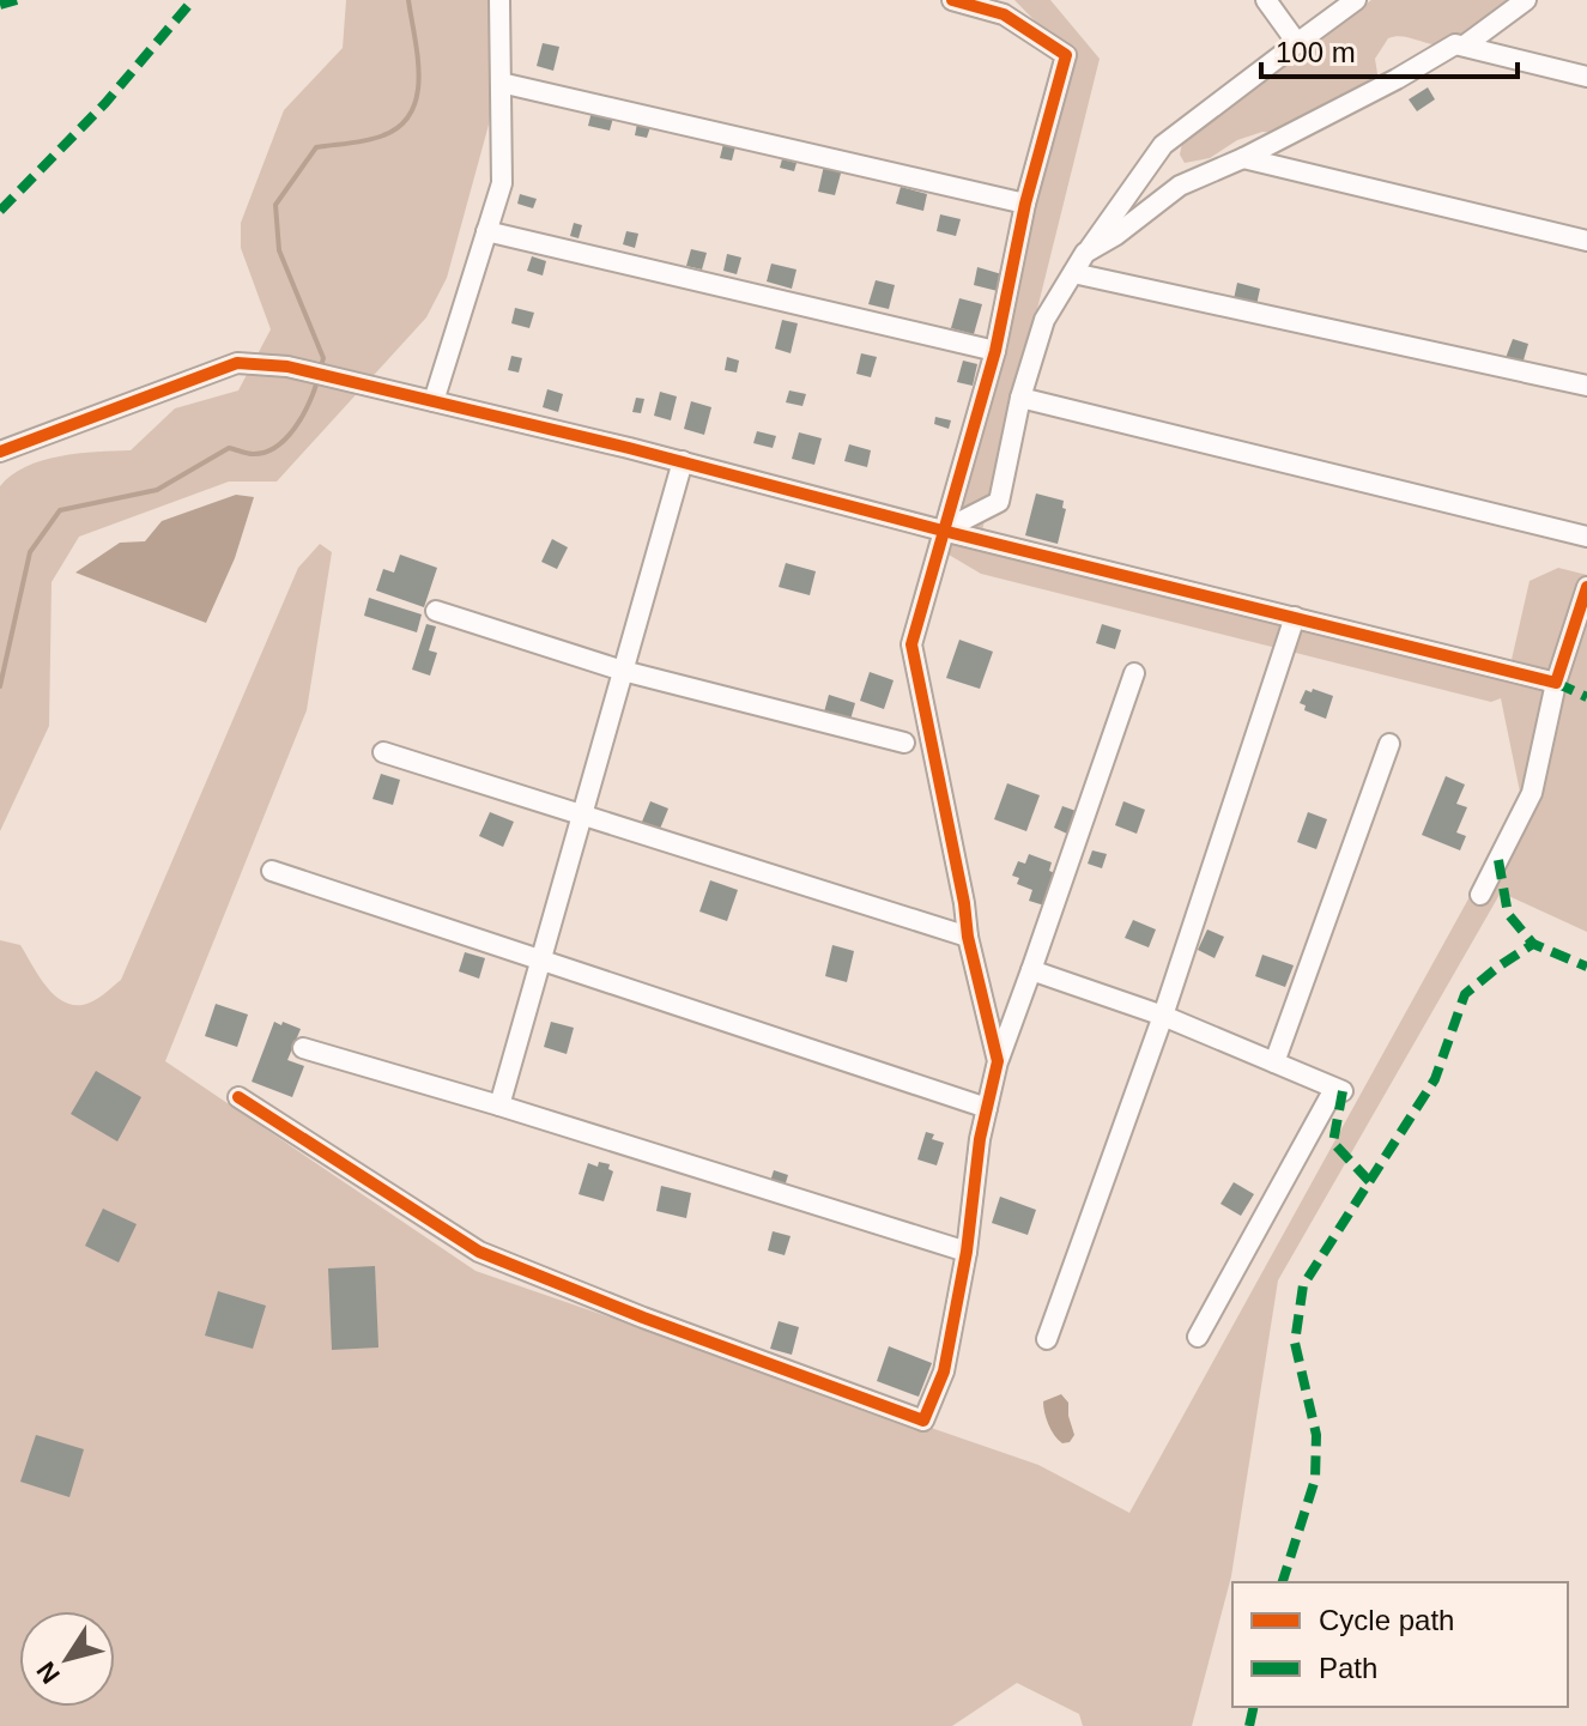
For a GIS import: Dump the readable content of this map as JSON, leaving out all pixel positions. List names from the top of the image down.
{
  "legend": ["Cycle path", "Path"],
  "scale_bar": "100 m",
  "north": "bottom left"
}
